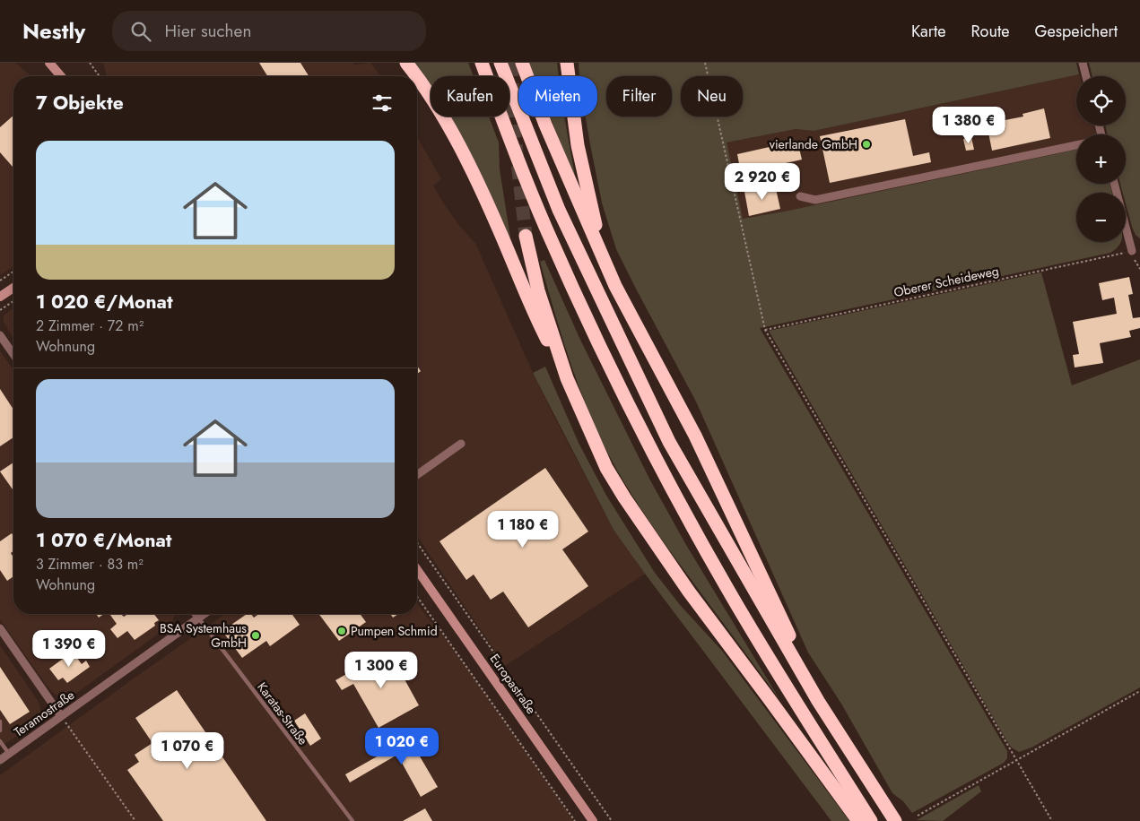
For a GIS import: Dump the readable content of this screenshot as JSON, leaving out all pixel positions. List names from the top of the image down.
{
  "streets": {
    "main road": ["Europastraße"],
    "street": ["Teramostraße"],
    "lane": ["Karatas-Straße"],
    "path": ["Oberer Scheideweg"]
  },
  "crossings": [
    ["Teramostraße", "Karatas-Straße"]
  ],
  "places": ["vierlande GmbH", "Pumpen Schmid", "BSA Systemhaus GmbH"],
  "page": {
    "header": "Nestly",
    "search": "Hier suchen",
    "nav": ["Karte", "Route", "Gespeichert"],
    "map_buttons": ["+", "−"],
    "chip": [
      "Kaufen",
      "Mieten",
      "Filter",
      "Neu"
    ],
    "heading": "7 Objekte",
    "price": [
      "1 380 €",
      "2 920 €",
      "1 180 €",
      "1 390 €",
      "1 300 €",
      "1 020 €",
      "1 070 €"
    ],
    "list": [
      {
        "name": "1 020 €/Monat",
        "note": "2 Zimmer · 72 m² · Wohnung"
      },
      {
        "name": "1 070 €/Monat",
        "note": "3 Zimmer · 83 m² · Wohnung"
      }
    ]
  }
}
